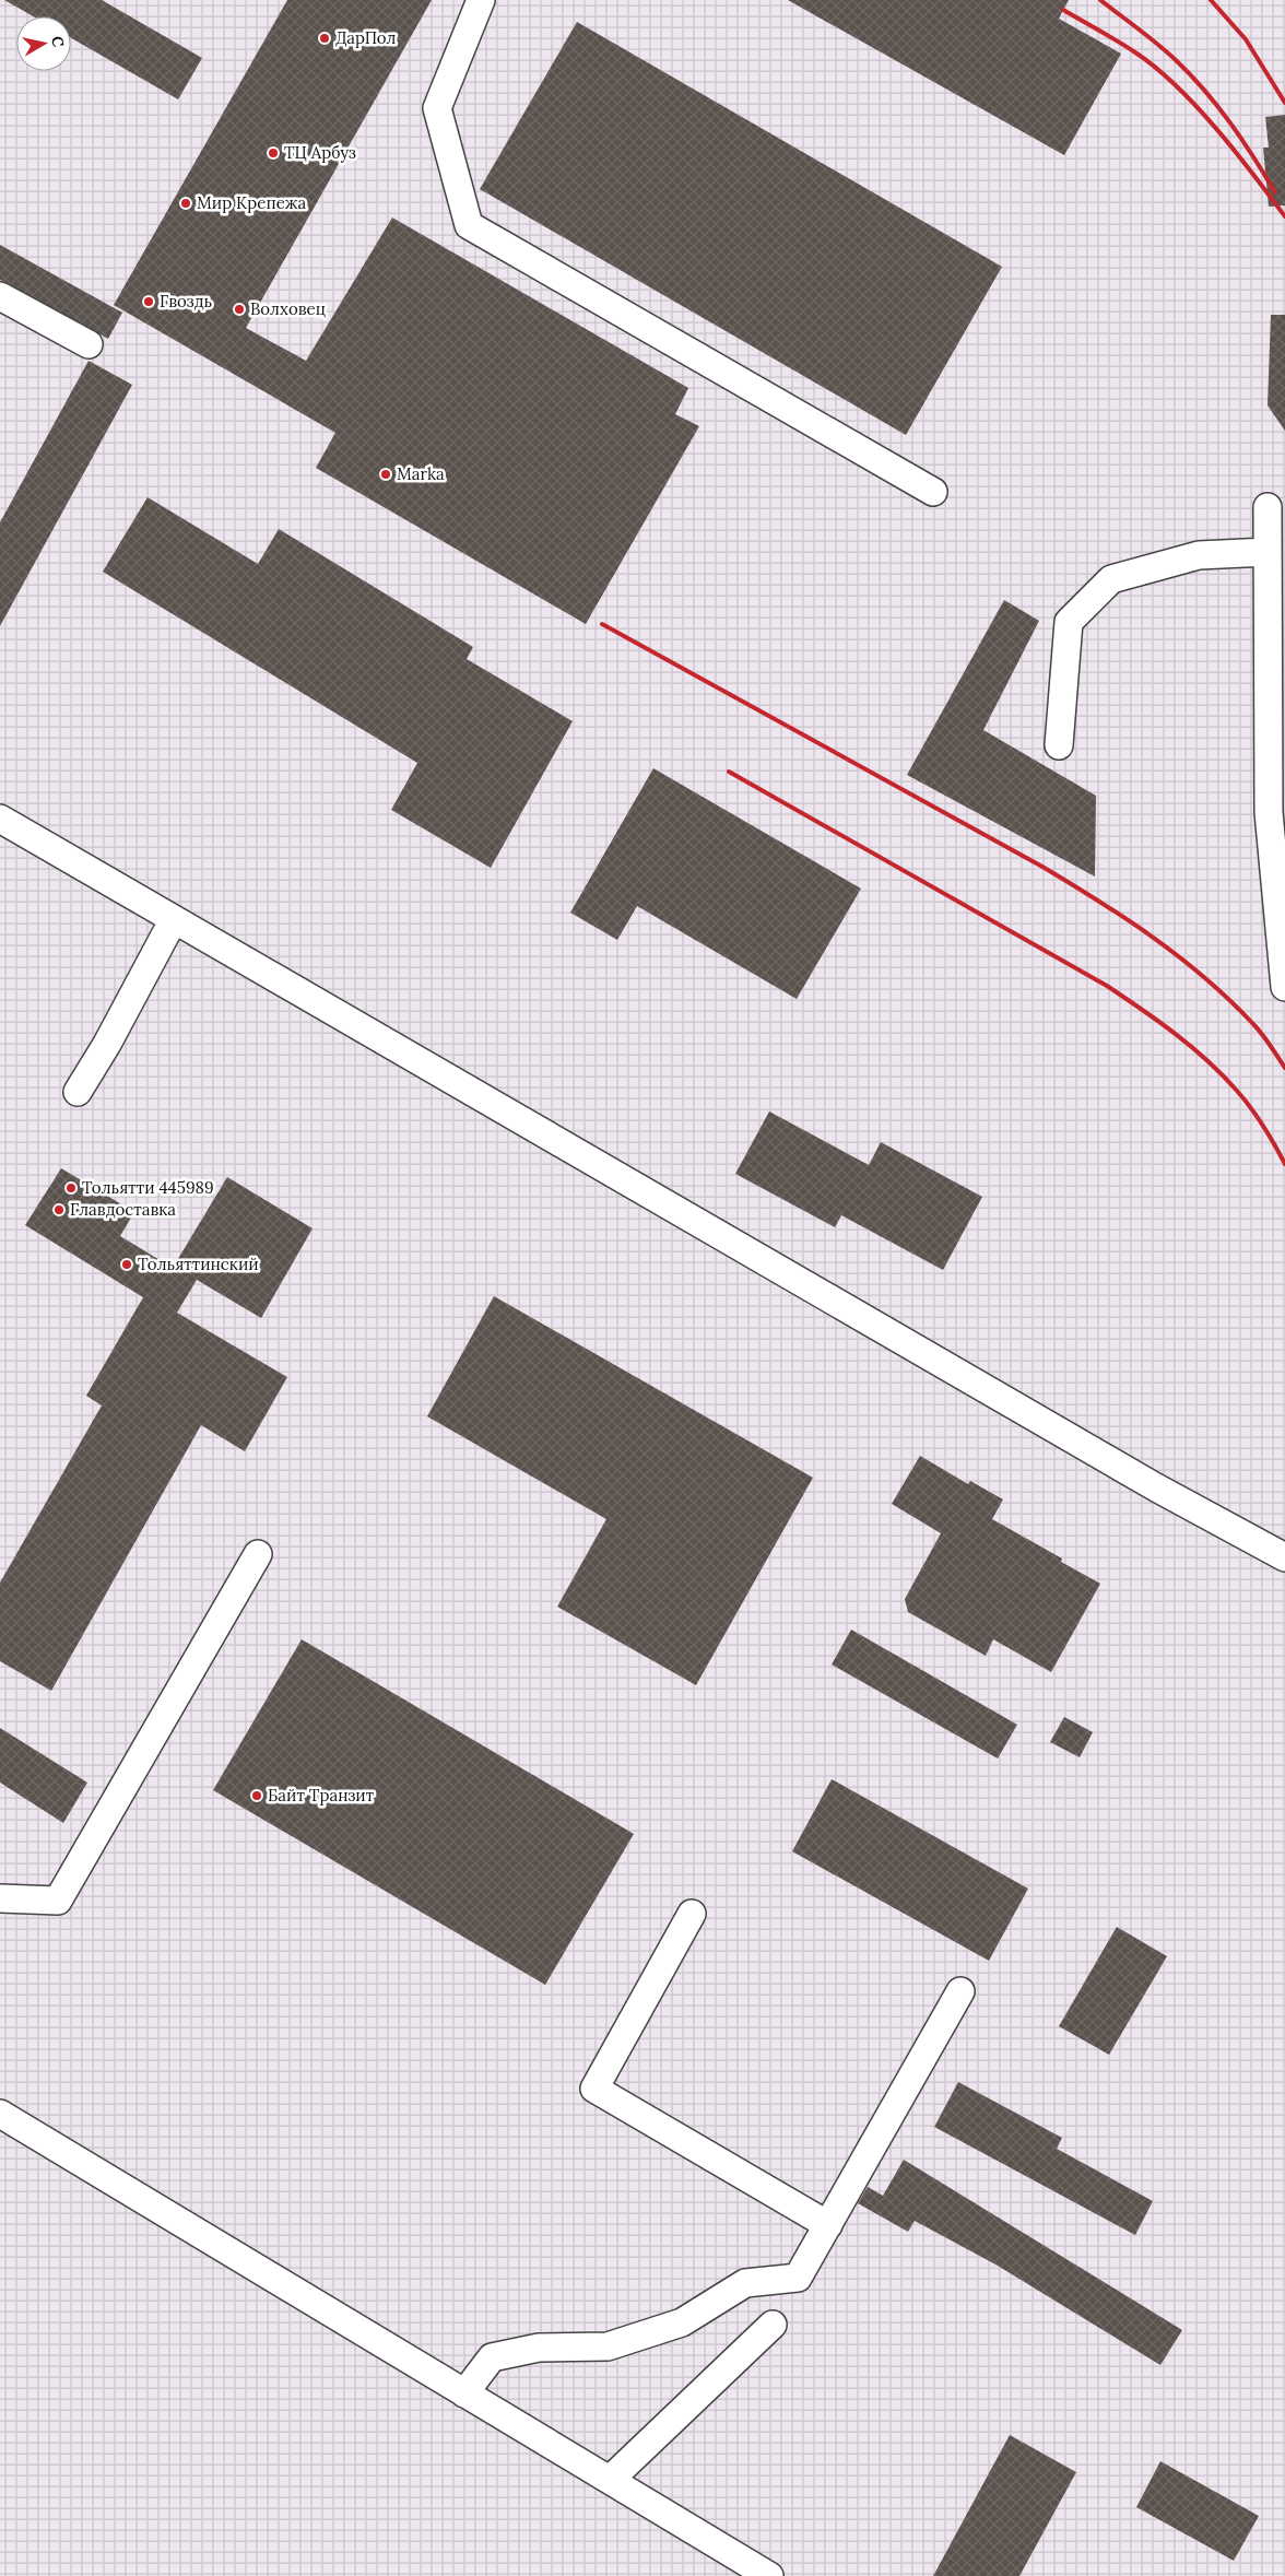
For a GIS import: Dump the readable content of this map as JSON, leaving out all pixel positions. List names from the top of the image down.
{
  "places": [
    "ДарПол",
    "ТЦ Арбуз",
    "Мир Крепежа",
    "Гвоздь",
    "Волховец",
    "Marka",
    "Тольятти 445989",
    "Главдоставка",
    "Тольяттинский",
    "Байт Транзит"
  ],
  "north": "right"
}
